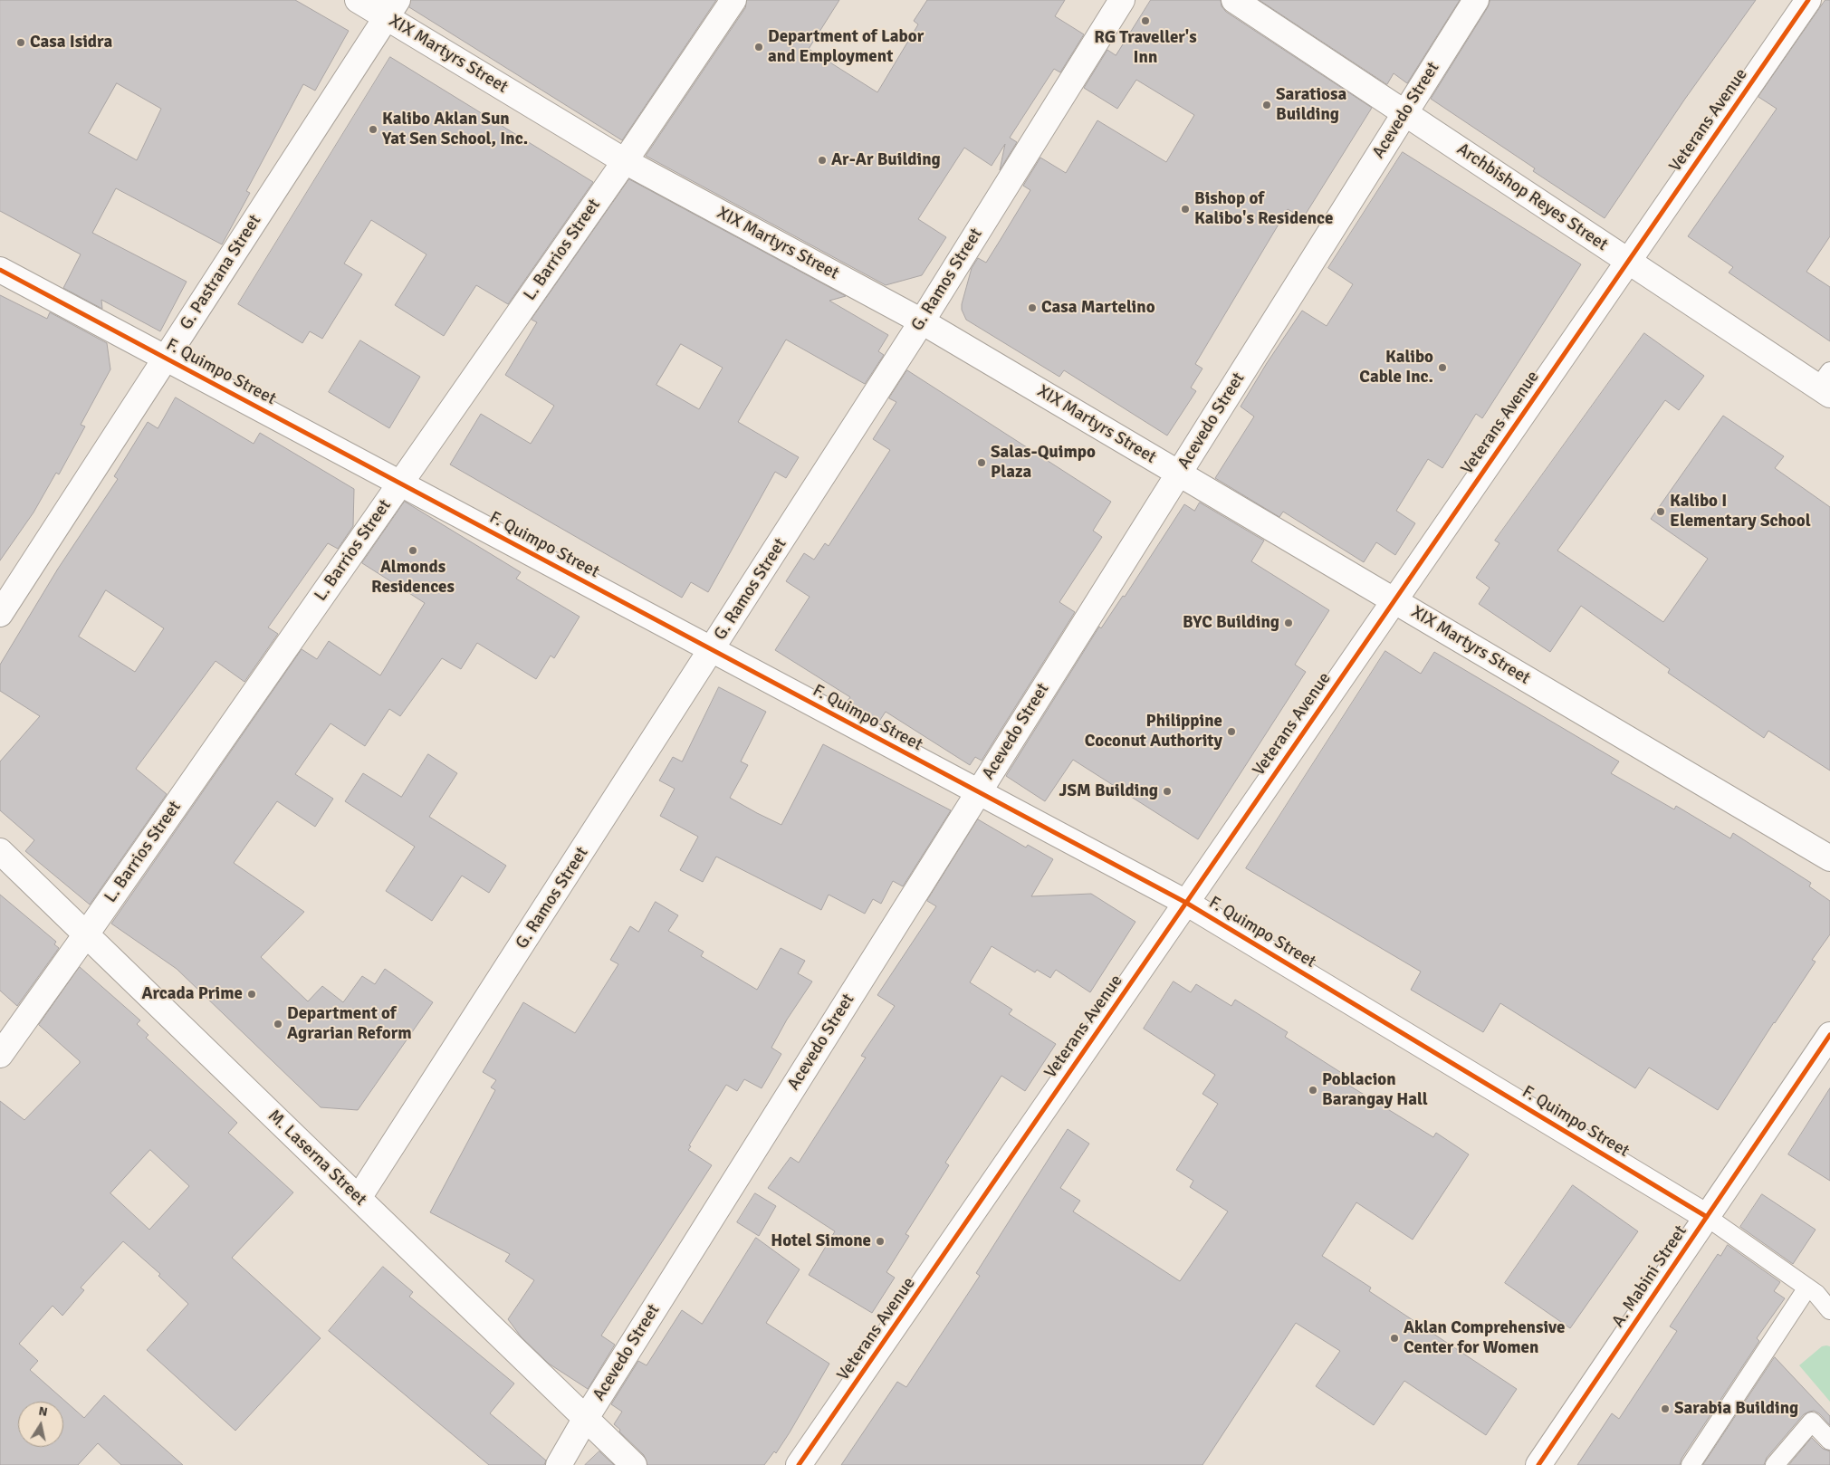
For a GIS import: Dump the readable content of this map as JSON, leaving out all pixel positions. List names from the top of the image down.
{
  "streets": {
    "street": [
      "XIX Martyrs Street",
      "Acevedo Street",
      "Veterans Avenue",
      "Archbishop Reyes Street",
      "L. Barrios Street",
      "G. Pastrana Street",
      "G. Ramos Street",
      "F. Quimpo Street",
      "M. Laserna Street",
      "A. Mabini Street"
    ]
  },
  "crossings": [
    ["XIX Martyrs Street", "Acevedo Street"],
    ["XIX Martyrs Street", "Veterans Avenue"],
    ["XIX Martyrs Street", "L. Barrios Street"],
    ["XIX Martyrs Street", "G. Pastrana Street"],
    ["XIX Martyrs Street", "G. Ramos Street"],
    ["Acevedo Street", "Archbishop Reyes Street"],
    ["Acevedo Street", "F. Quimpo Street"],
    ["Acevedo Street", "M. Laserna Street"],
    ["Veterans Avenue", "Archbishop Reyes Street"],
    ["Veterans Avenue", "F. Quimpo Street"],
    ["L. Barrios Street", "F. Quimpo Street"],
    ["L. Barrios Street", "M. Laserna Street"],
    ["G. Pastrana Street", "F. Quimpo Street"],
    ["G. Ramos Street", "F. Quimpo Street"],
    ["G. Ramos Street", "M. Laserna Street"],
    ["F. Quimpo Street", "A. Mabini Street"]
  ],
  "places": [
    "RG Traveller's Inn",
    "Casa Isidra",
    "Department of Labor and Employment",
    "Saratiosa Building",
    "Kalibo Aklan Sun Yat Sen School, Inc.",
    "Ar-Ar Building",
    "Bishop of Kalibo's Residence",
    "Casa Martelino",
    "Kalibo Cable Inc.",
    "Salas-Quimpo Plaza",
    "Kalibo I Elementary School",
    "Almonds Residences",
    "BYC Building",
    "Philippine Coconut Authority",
    "JSM Building",
    "Arcada Prime",
    "Department of Agrarian Reform",
    "Poblacion Barangay Hall",
    "Hotel Simone",
    "Aklan Comprehensive Center for Women",
    "Sarabia Building"
  ],
  "north": "top"
}
